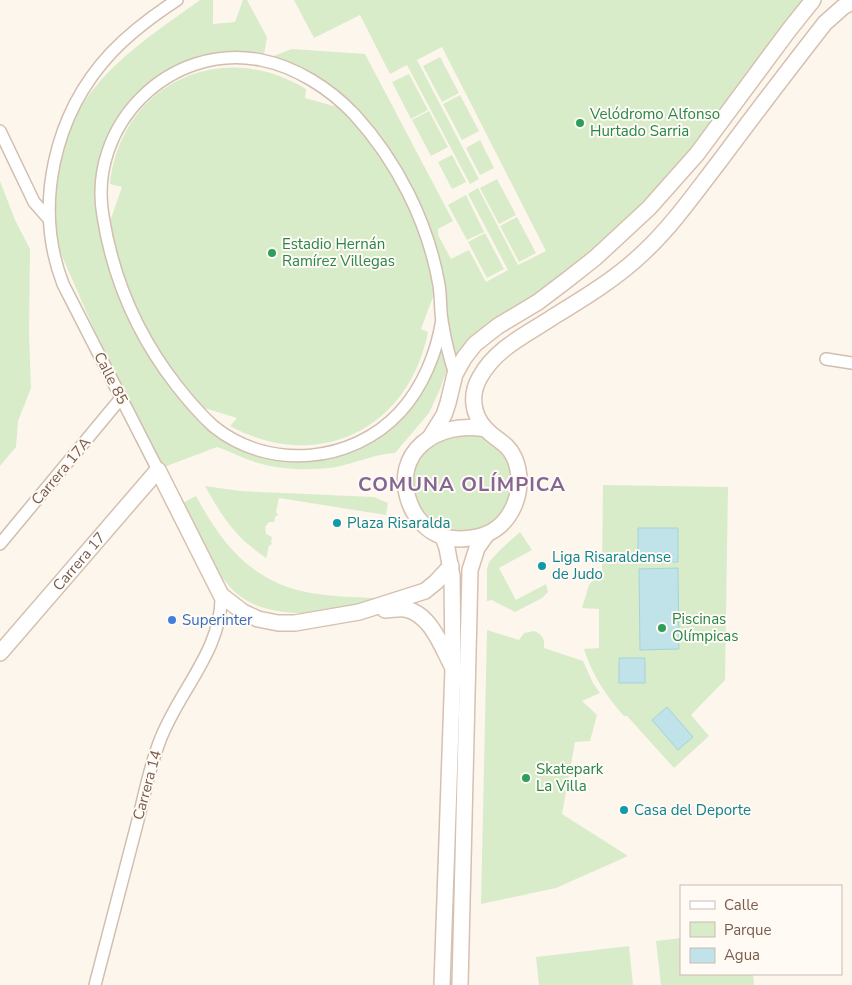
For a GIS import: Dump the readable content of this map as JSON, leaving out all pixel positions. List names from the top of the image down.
{
  "streets": {
    "street": [
      "Calle 85",
      "Carrera 17A",
      "Carrera 17",
      "Carrera 14"
    ]
  },
  "crossings": [
    ["Calle 85", "Carrera 17A"],
    ["Calle 85", "Carrera 17"],
    ["Calle 85", "Carrera 14"]
  ],
  "districts": ["COMUNA OLÍMPICA"],
  "places": [
    "Velódromo Alfonso Hurtado Sarria",
    "Estadio Hernán Ramírez Villegas",
    "Plaza Risaralda",
    "Liga Risaraldense de Judo",
    "Superinter",
    "Piscinas Olímpicas",
    "Skatepark La Villa",
    "Casa del Deporte"
  ],
  "legend": ["Calle", "Parque", "Agua"]
}
